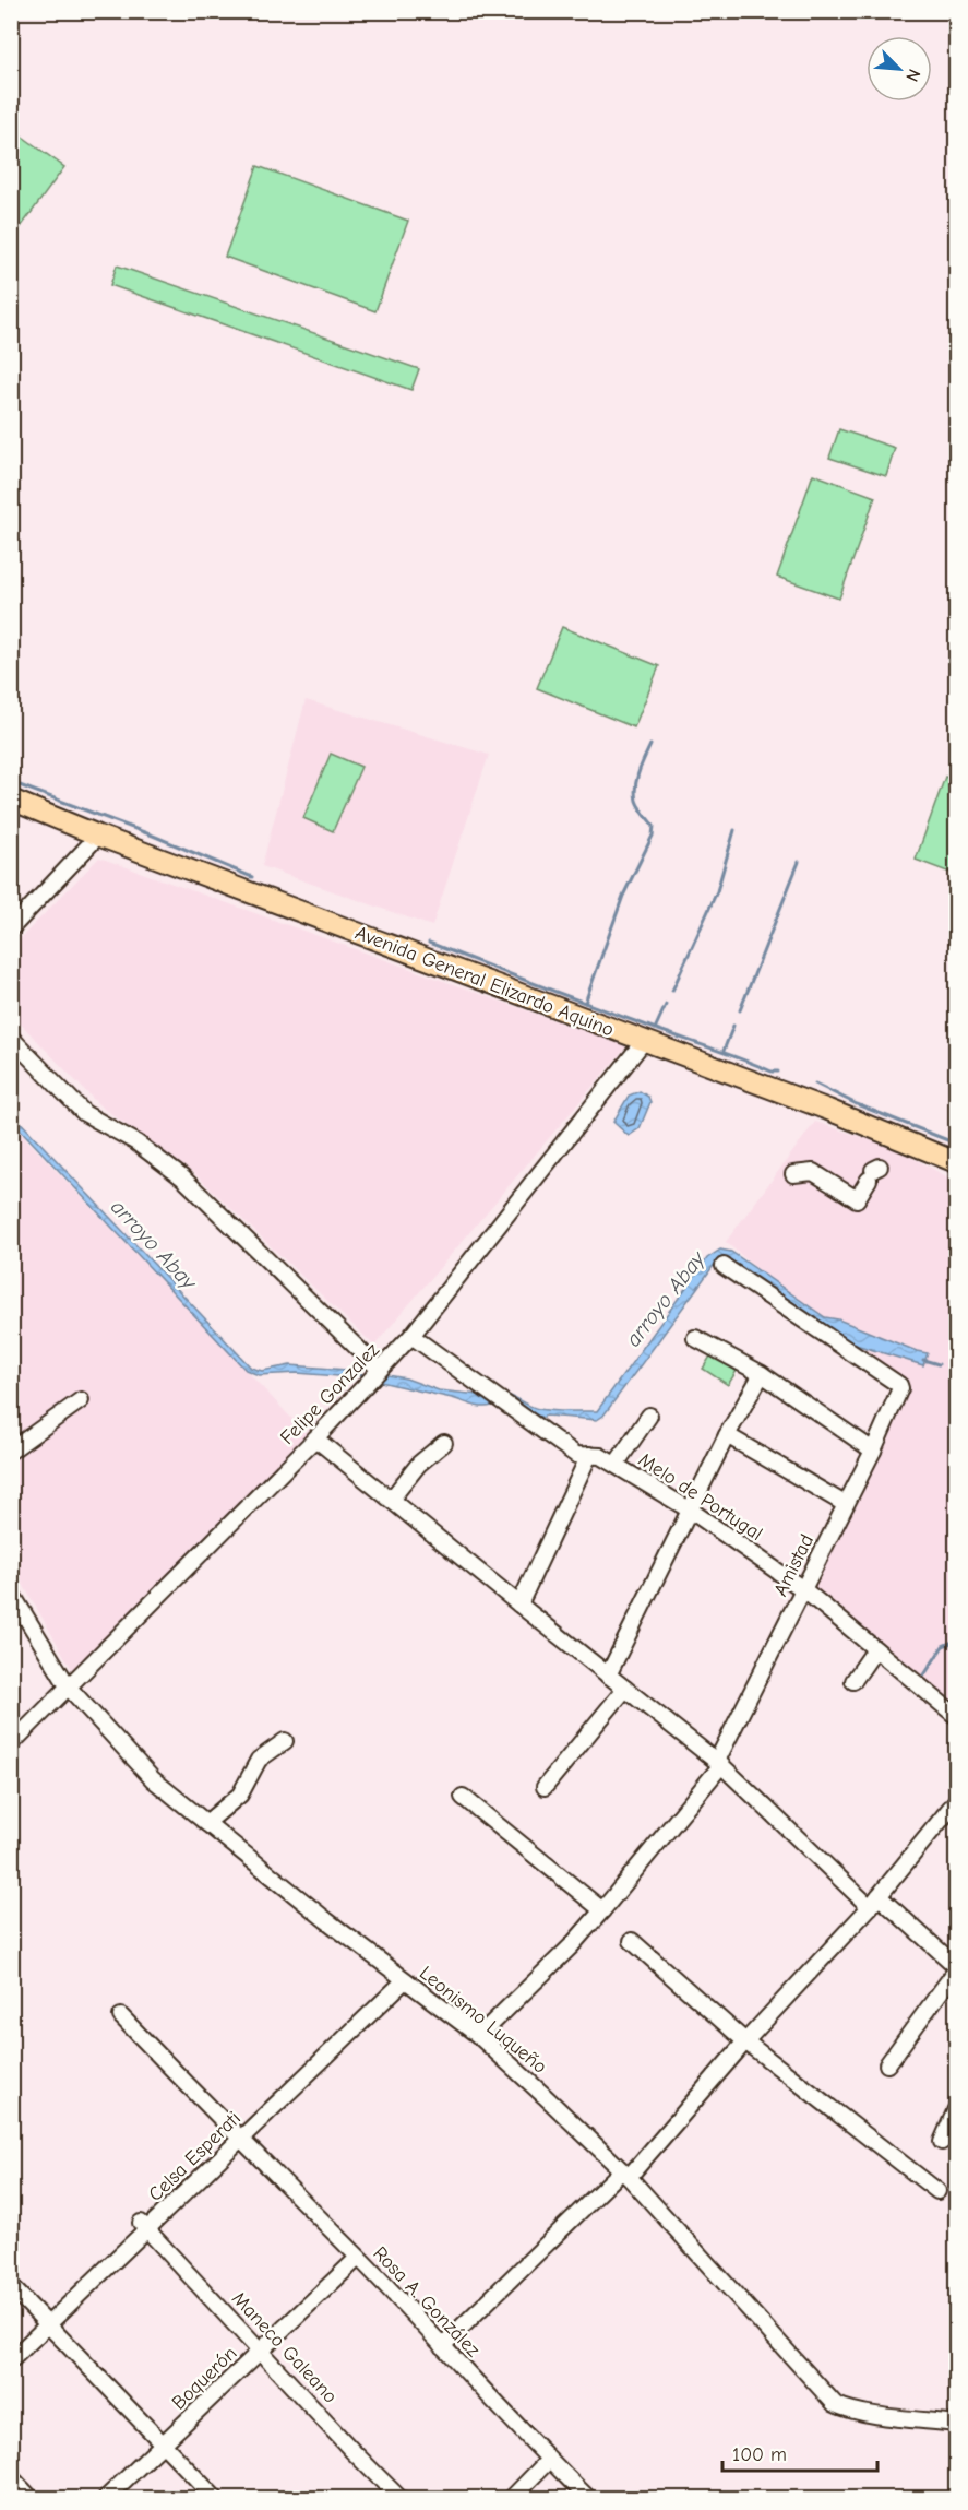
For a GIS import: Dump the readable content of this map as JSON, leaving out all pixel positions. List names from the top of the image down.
{
  "streets": {
    "main road": ["Avenida General Elizardo Aquino"],
    "street": [
      "Felipe Gonzalez",
      "Melo de Portugal",
      "Amistad",
      "Leonismo Luqueño",
      "Celsa Esperati",
      "Rosa A. González",
      "Maneco Galeano",
      "Boquerón"
    ]
  },
  "crossings": [
    ["Avenida General Elizardo Aquino", "Felipe Gonzalez"],
    ["Felipe Gonzalez", "Melo de Portugal"],
    ["Felipe Gonzalez", "Leonismo Luqueño"],
    ["Melo de Portugal", "Amistad"],
    ["Amistad", "Leonismo Luqueño"],
    ["Leonismo Luqueño", "Celsa Esperati"],
    ["Celsa Esperati", "Rosa A. González"],
    ["Celsa Esperati", "Maneco Galeano"],
    ["Rosa A. González", "Boquerón"],
    ["Maneco Galeano", "Boquerón"]
  ],
  "water": ["arroyo Abay"],
  "scale_bar": "100 m",
  "north": "bottom right"
}
